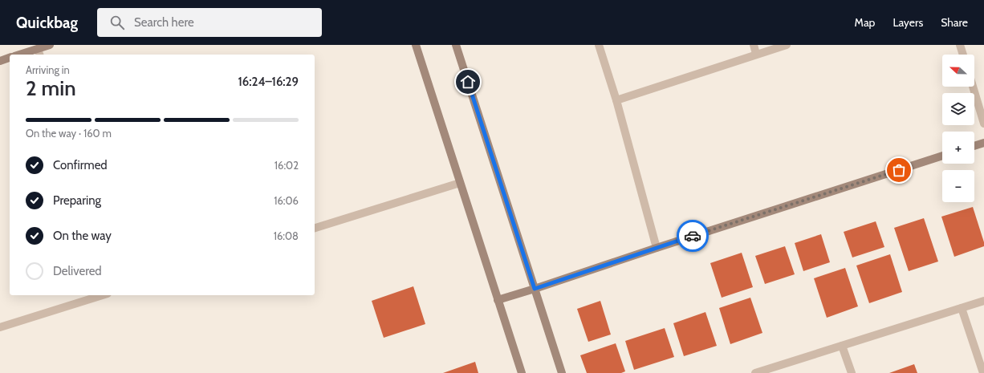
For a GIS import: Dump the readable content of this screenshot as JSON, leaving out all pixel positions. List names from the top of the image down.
{
  "north": "left",
  "page": {
    "header": "Quickbag",
    "search": "Search here",
    "nav": ["Map", "Layers", "Share"],
    "map_buttons": ["+", "−"],
    "heading": ["2 min", "Arriving in", "16:24–16:29"],
    "bar": "On the way · 160 m",
    "list": [
      ["Confirmed", "16:02"],
      ["Preparing", "16:06"],
      ["On the way", "16:08"],
      "Delivered"
    ]
  }
}
